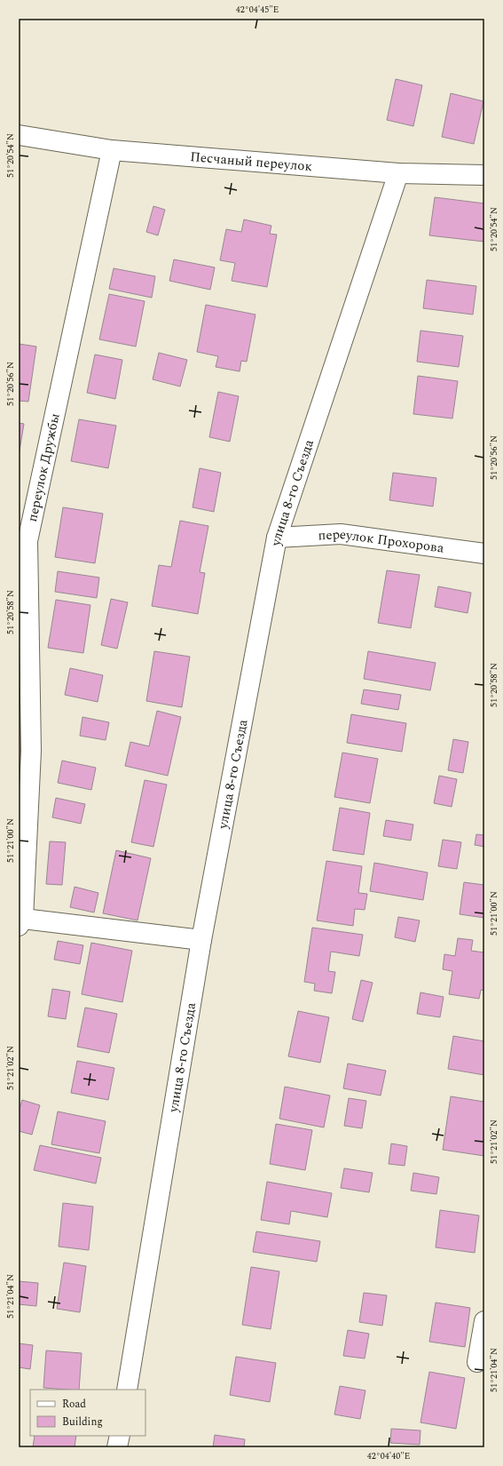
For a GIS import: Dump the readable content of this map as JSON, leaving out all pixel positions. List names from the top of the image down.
{
  "streets": {
    "street": [
      "Песчаный переулок",
      "переулок Дружбы",
      "улица 8-го Съезда",
      "переулок Прохорова"
    ]
  },
  "crossings": [
    ["Песчаный переулок", "переулок Дружбы"],
    ["Песчаный переулок", "улица 8-го Съезда"],
    ["улица 8-го Съезда", "переулок Прохорова"]
  ],
  "legend": ["Road", "Building"],
  "coordinates": [
    "42°04'45\"E",
    "51°20'54\"N",
    "51°20'56\"N",
    "51°20'58\"N",
    "51°21'00\"N",
    "51°21'02\"N",
    "51°21'04\"N",
    "42°04'40\"E"
  ]
}
